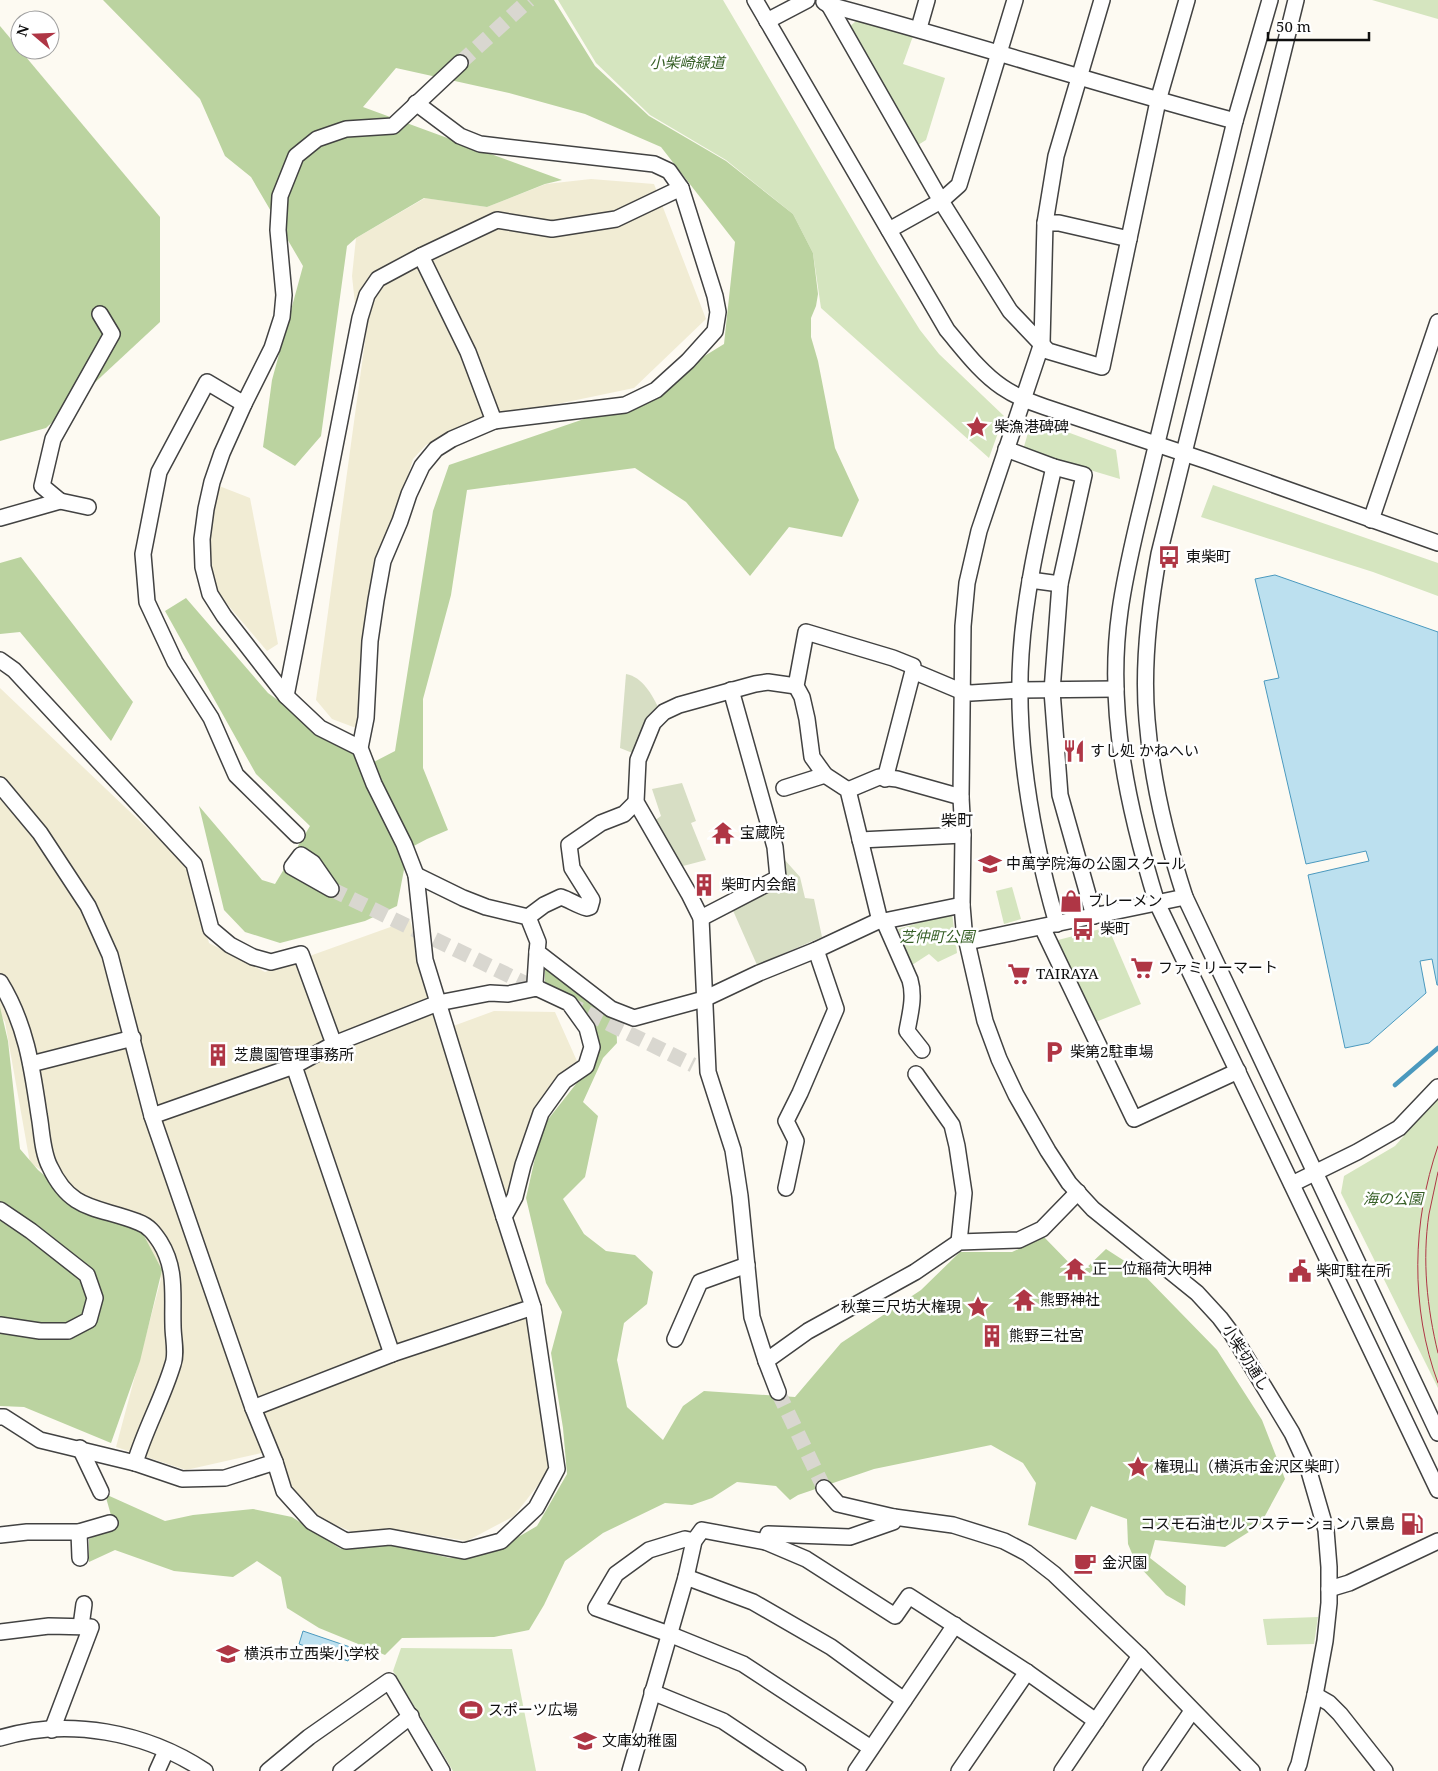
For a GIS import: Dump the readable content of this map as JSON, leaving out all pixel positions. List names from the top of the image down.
{
  "streets": {
    "street": ["小柴切通し"]
  },
  "districts": ["柴町"],
  "parks": ["小柴崎緑道", "芝仲町公園", "海の公園"],
  "places": {
    "place": ["柴漁港碑碑", "秋葉三尺坊大権現", "権現山（横浜市金沢区柴町）"],
    "bus stop": ["東柴町", "柴町"],
    "restaurant": ["すし処 かねへい"],
    "temple": ["宝蔵院", "正一位稲荷大明神", "熊野神社"],
    "school or university": ["中萬学院海の公園スクール", "横浜市立西柴小学校", "文庫幼稚園"],
    "building": ["柴町内会館", "芝農園管理事務所", "熊野三社宮"],
    "shop": ["ブレーメン"],
    "supermarket": ["ファミリーマート", "TAIRAYA"],
    "parking": ["柴第2駐車場"],
    "public building": ["柴町駐在所"],
    "fuel station": ["コスモ石油セルフステーション八景島"],
    "cafe": ["金沢園"],
    "sports": ["スポーツ広場"]
  },
  "scale_bar": "50 m",
  "north": "left"
}
